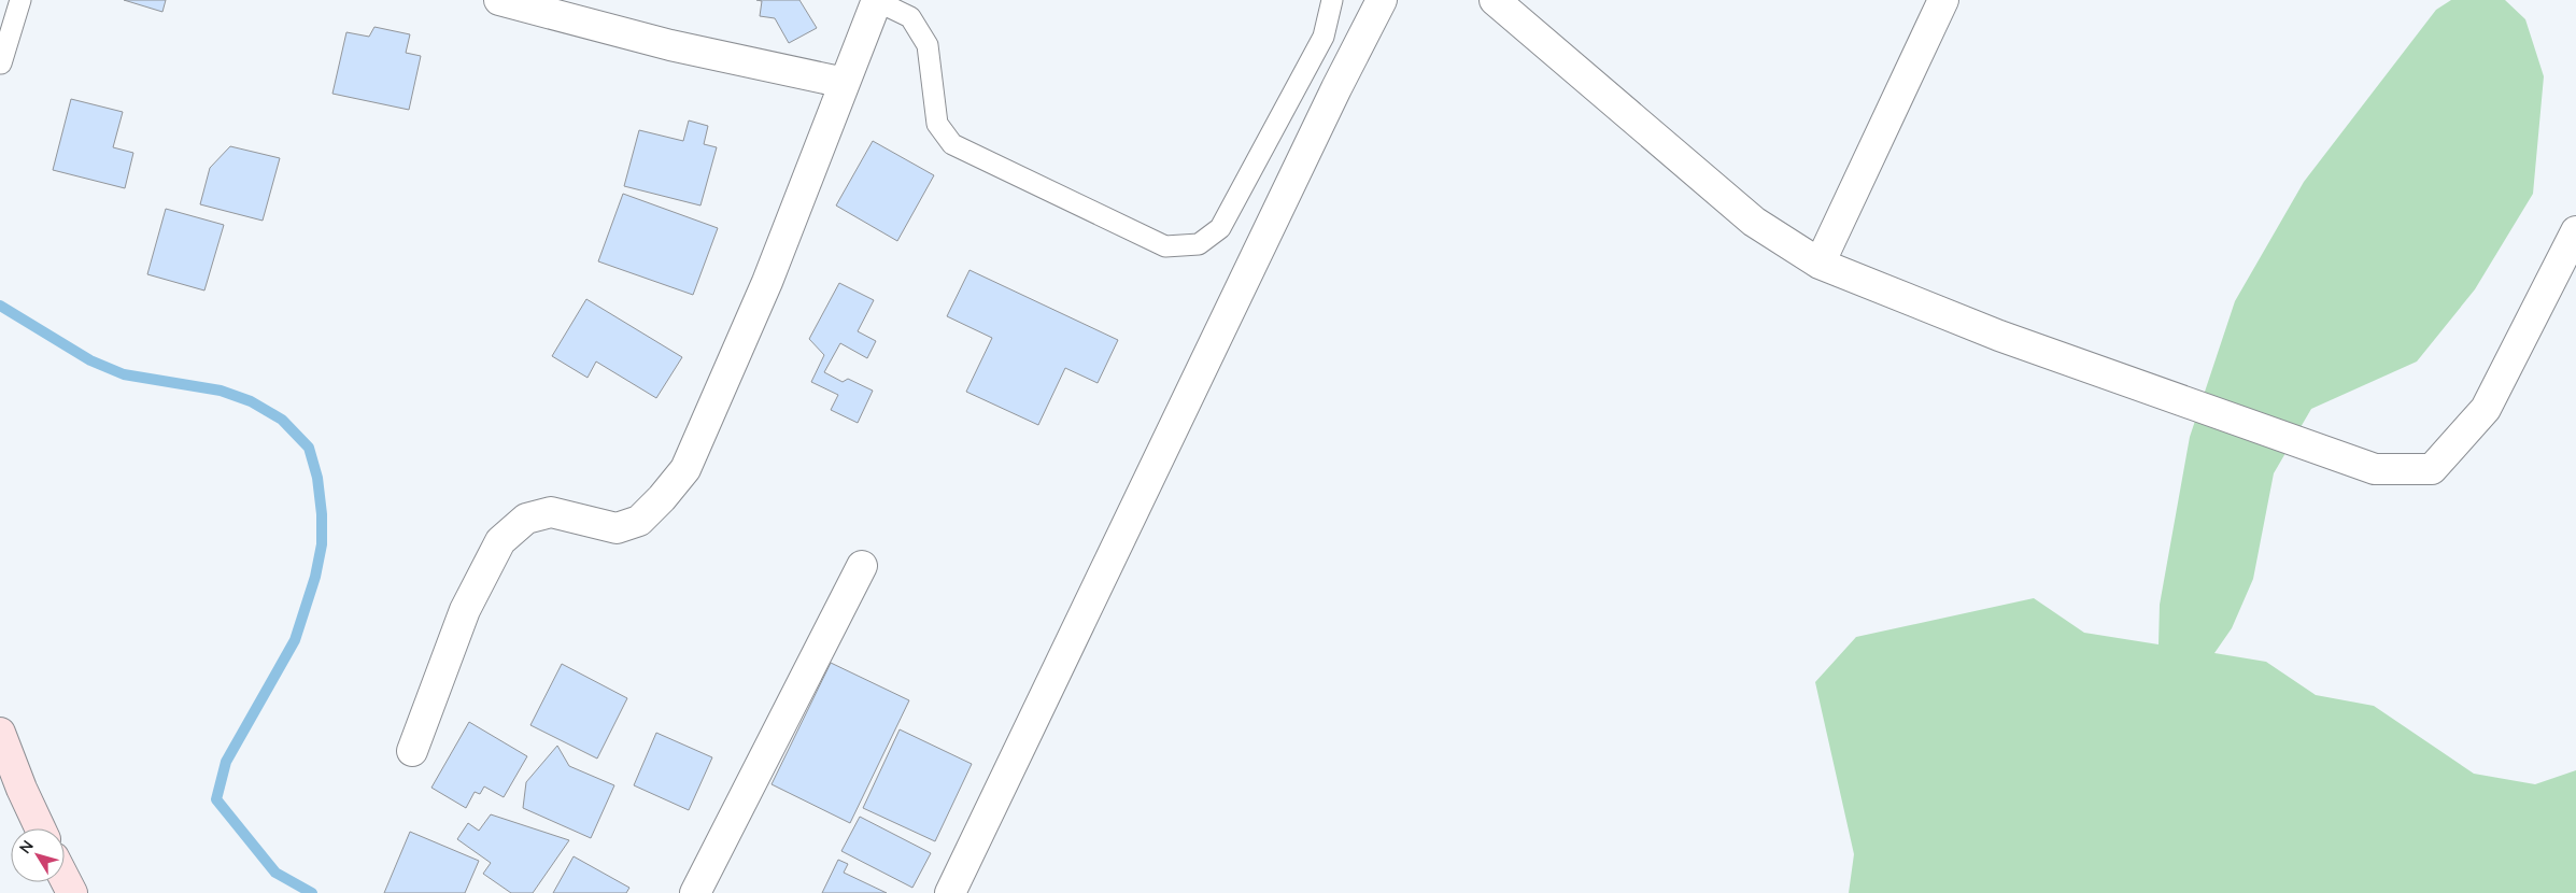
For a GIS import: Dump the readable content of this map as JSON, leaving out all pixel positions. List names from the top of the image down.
{
  "north": "top left"
}
